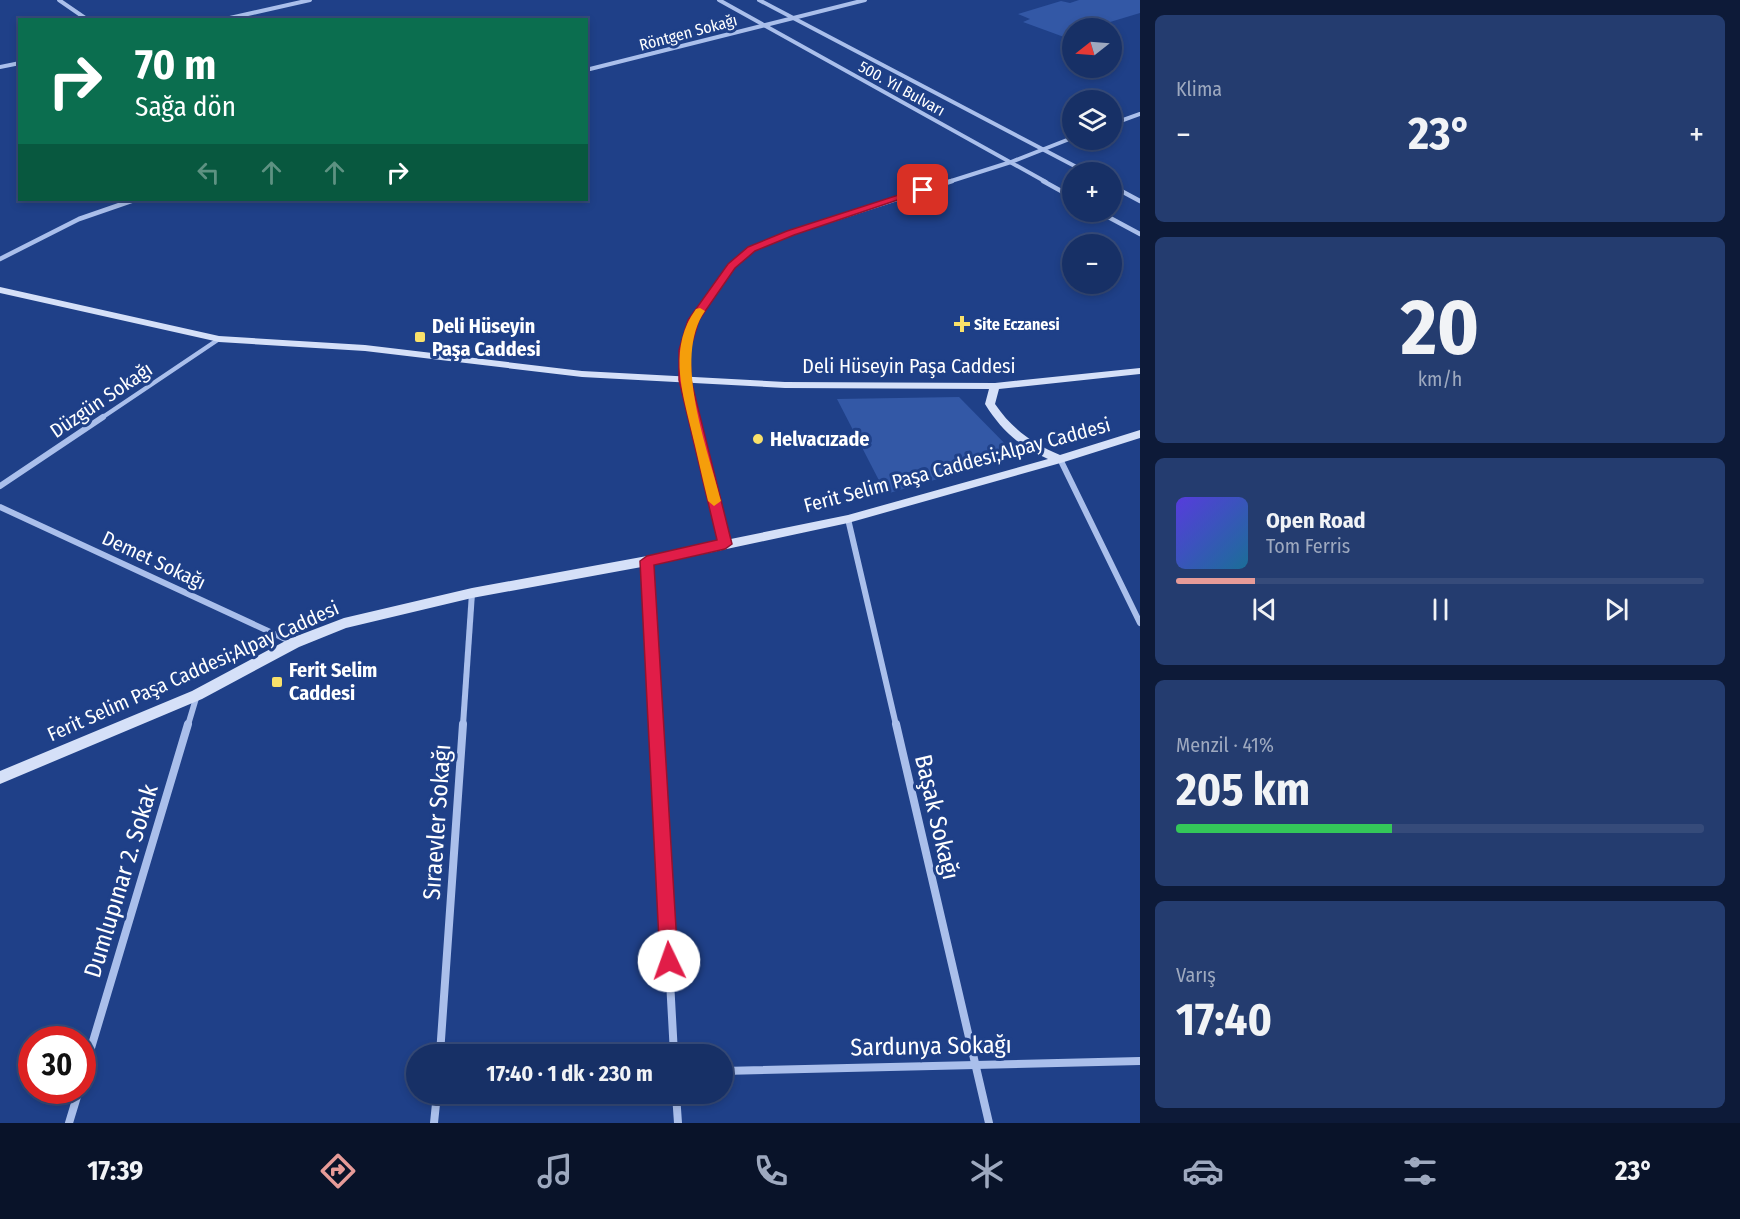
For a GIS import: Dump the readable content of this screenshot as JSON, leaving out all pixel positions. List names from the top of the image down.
{
  "streets": {
    "main road": ["Deli Hüseyin Paşa Caddesi", "Ferit Selim Paşa Caddesi;Alpay Caddesi"],
    "street": [
      "Röntgen Sokağı",
      "500. Yıl Bulvarı",
      "Düzgün Sokağı",
      "Demet Sokağı",
      "Başak Sokağı",
      "Sıraevler Sokağı",
      "Dumlupınar 2. Sokak",
      "Sardunya Sokağı"
    ]
  },
  "crossings": [
    ["Röntgen Sokağı", "500. Yıl Bulvarı"],
    ["Deli Hüseyin Paşa Caddesi", "Düzgün Sokağı"],
    ["Ferit Selim Paşa Caddesi;Alpay Caddesi", "Demet Sokağı"],
    ["Ferit Selim Paşa Caddesi;Alpay Caddesi", "Başak Sokağı"],
    ["Ferit Selim Paşa Caddesi;Alpay Caddesi", "Sıraevler Sokağı"],
    ["Ferit Selim Paşa Caddesi;Alpay Caddesi", "Dumlupınar 2. Sokak"],
    ["Başak Sokağı", "Sardunya Sokağı"]
  ],
  "places": {
    "health": ["Site Eczanesi"],
    "transit": ["Deli Hüseyin Paşa Caddesi", "Ferit Selim Caddesi"],
    "other": ["Helvacızade"]
  },
  "north": "left",
  "page": {
    "tile": [
      "Klima",
      ["20", "km/h"],
      ["Menzil · 41%", "205 km"],
      ["Varış", "17:40"]
    ],
    "map_buttons": ["+", "−"],
    "turn": ["70 m", "Sağa dön"],
    "heat": ["−", "23°", "+"],
    "song": ["Open Road", "Tom Ferris"],
    "limit": "30",
    "trip": "17:40 · 1 dk · 230 m",
    "tabs": ["17:39", "23°"]
  }
}
